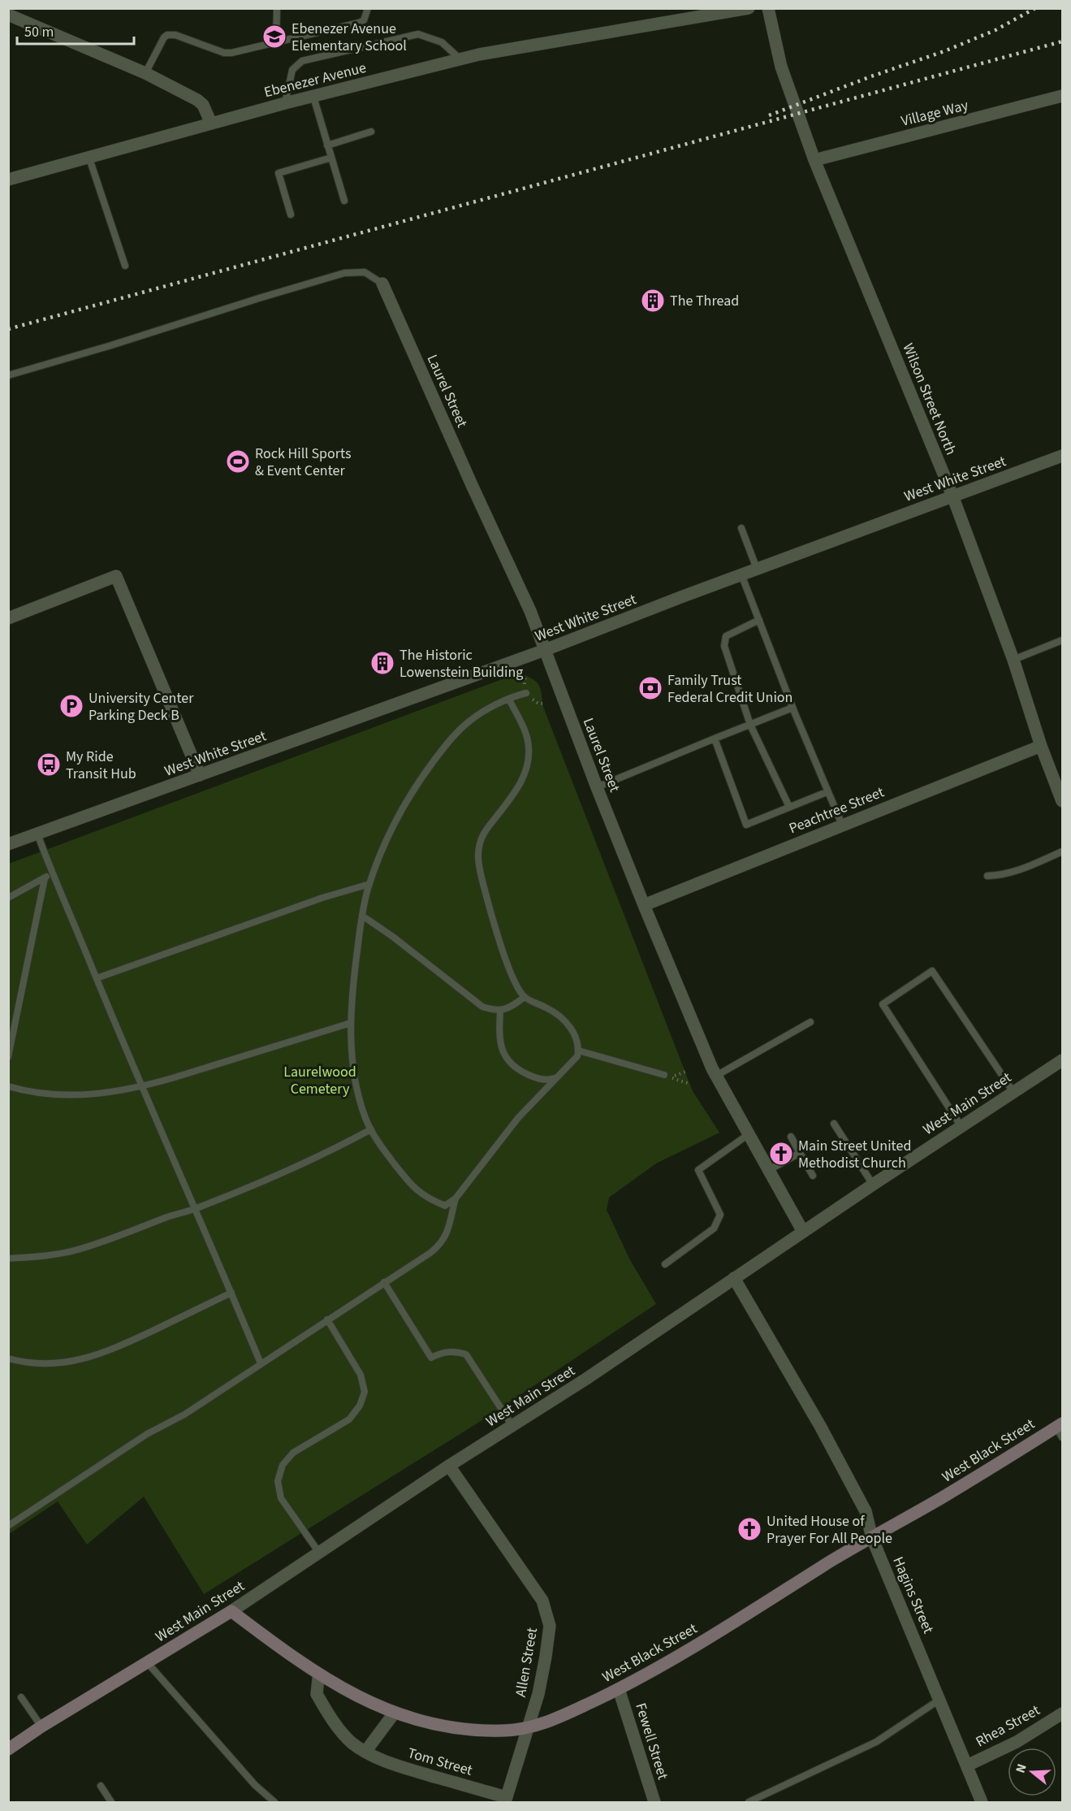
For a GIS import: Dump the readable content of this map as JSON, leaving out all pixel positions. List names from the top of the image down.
{
  "streets": {
    "main road": ["West Main Street", "West Black Street"],
    "street": [
      "Ebenezer Avenue",
      "Village Way",
      "Laurel Street",
      "Wilson Street North",
      "West White Street",
      "Peachtree Street",
      "Hagins Street",
      "Allen Street",
      "Rhea Street",
      "Fewell Street",
      "Tom Street"
    ]
  },
  "crossings": [
    ["Village Way", "Wilson Street North"],
    ["Laurel Street", "West White Street"],
    ["Laurel Street", "Peachtree Street"],
    ["Laurel Street", "West Main Street"],
    ["Wilson Street North", "West White Street"],
    ["Wilson Street North", "Peachtree Street"],
    ["West Main Street", "West Black Street"],
    ["West Main Street", "Hagins Street"],
    ["West Main Street", "Allen Street"],
    ["West Black Street", "Hagins Street"],
    ["West Black Street", "Allen Street"],
    ["West Black Street", "Fewell Street"],
    ["West Black Street", "Tom Street"],
    ["Hagins Street", "Rhea Street"],
    ["Allen Street", "Tom Street"]
  ],
  "parks": ["Laurelwood Cemetery"],
  "places": {
    "school or university": ["Ebenezer Avenue Elementary School"],
    "building": ["The Thread", "The Historic Lowenstein Building"],
    "sports": ["Rock Hill Sports & Event Center"],
    "bank": ["Family Trust Federal Credit Union"],
    "parking": ["University Center Parking Deck B"],
    "bus stop": ["My Ride Transit Hub"],
    "church": ["Main Street United Methodist Church", "United House of Prayer For All People"]
  },
  "scale_bar": "50 m",
  "north": "left"
}
